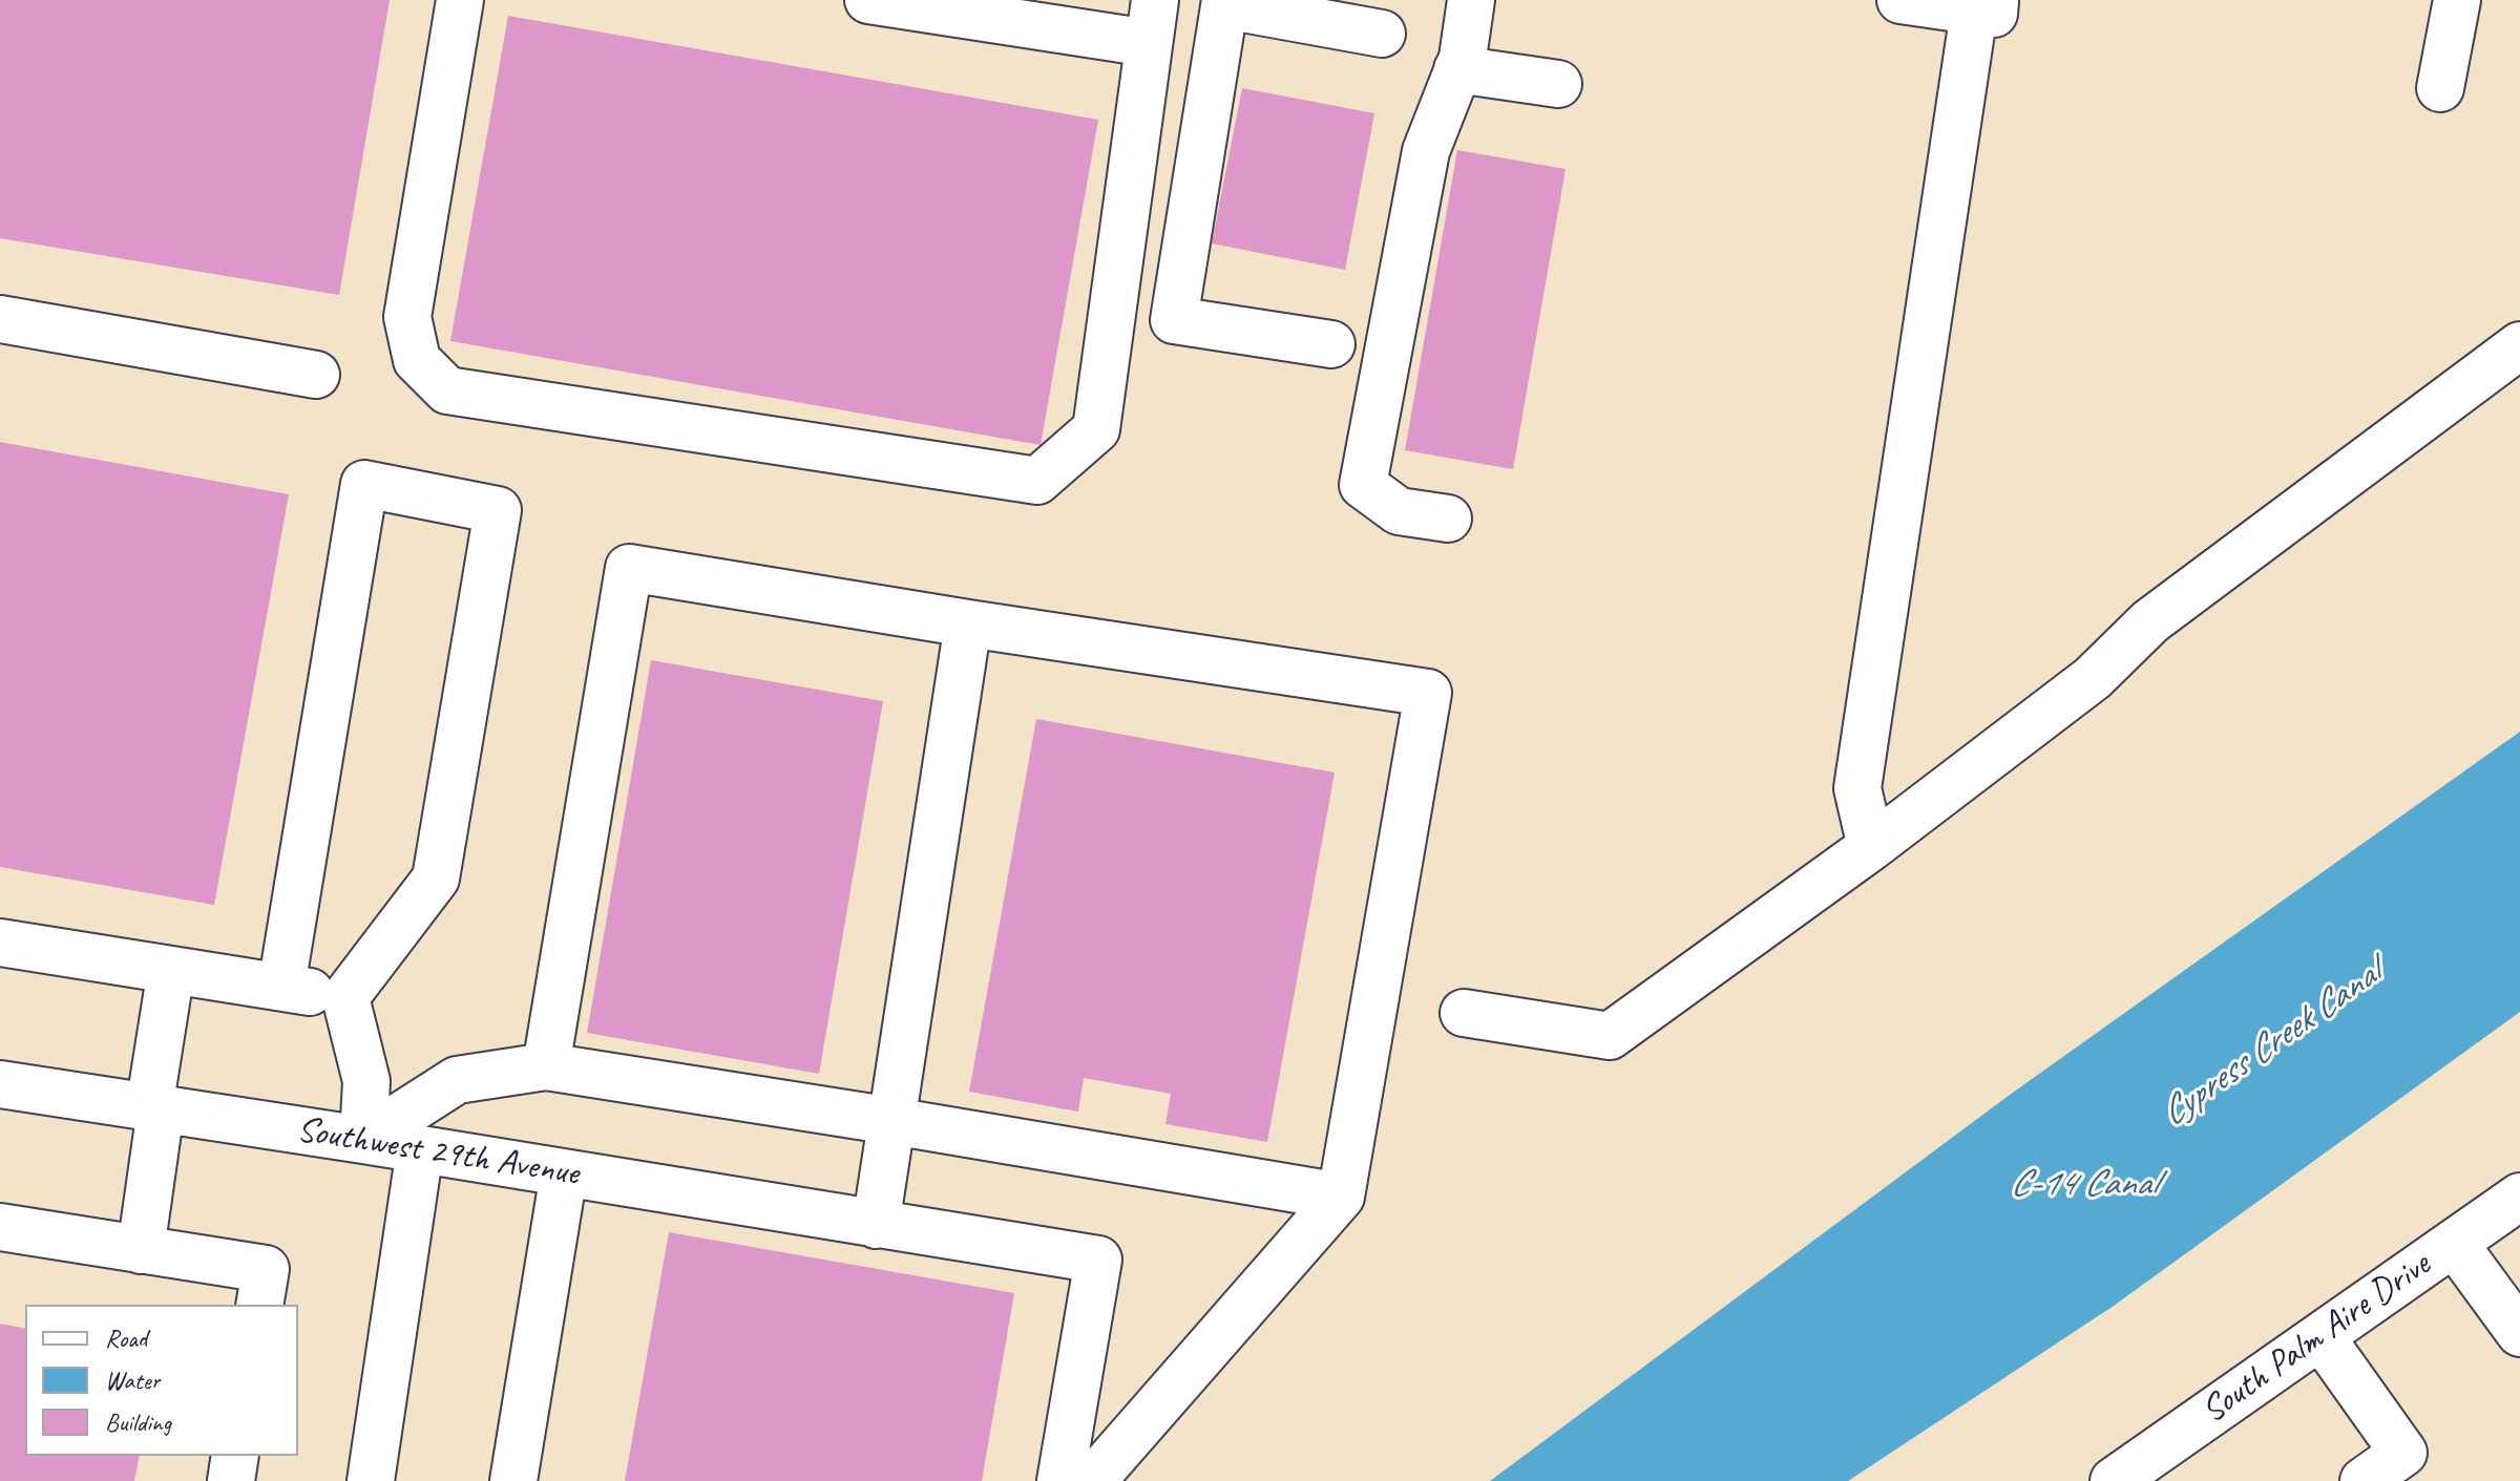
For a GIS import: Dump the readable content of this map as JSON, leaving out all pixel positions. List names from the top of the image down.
{
  "streets": {
    "street": ["Southwest 29th Avenue", "South Palm Aire Drive"]
  },
  "water": ["Cypress Creek Canal", "C-14 Canal"],
  "legend": ["Road", "Water", "Building"]
}
